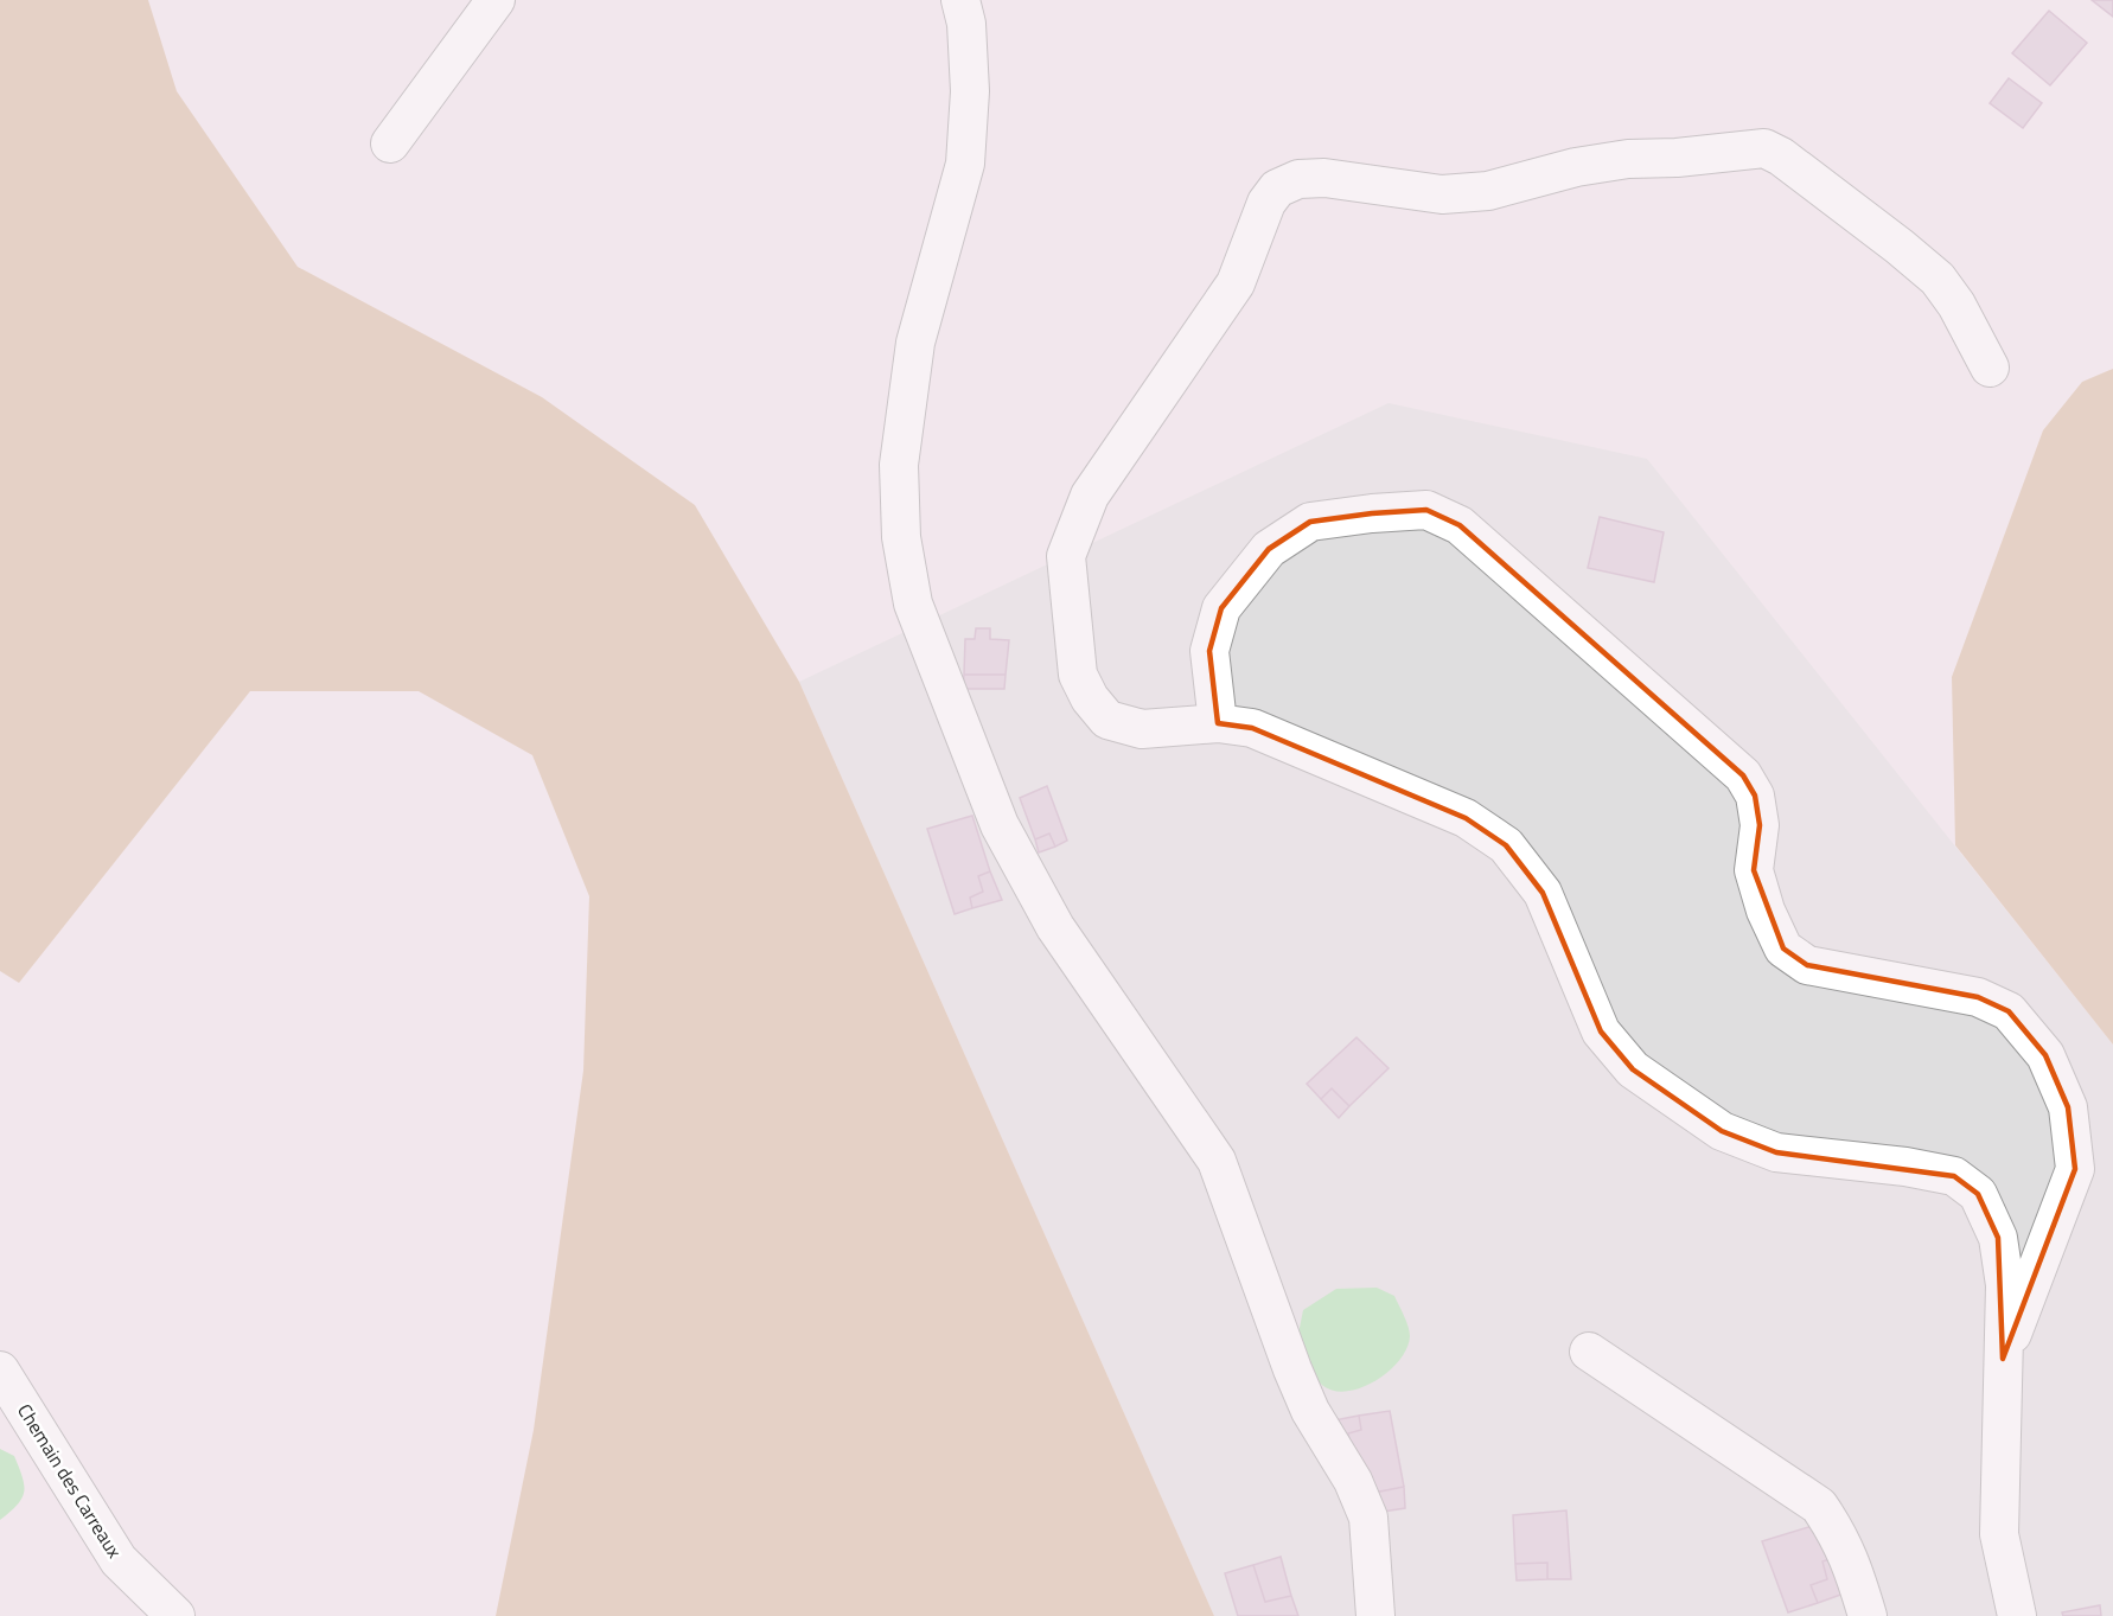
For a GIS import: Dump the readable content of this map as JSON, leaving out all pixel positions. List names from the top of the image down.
{
  "streets": {
    "street": ["Chemain des Carreaux"]
  }
}
